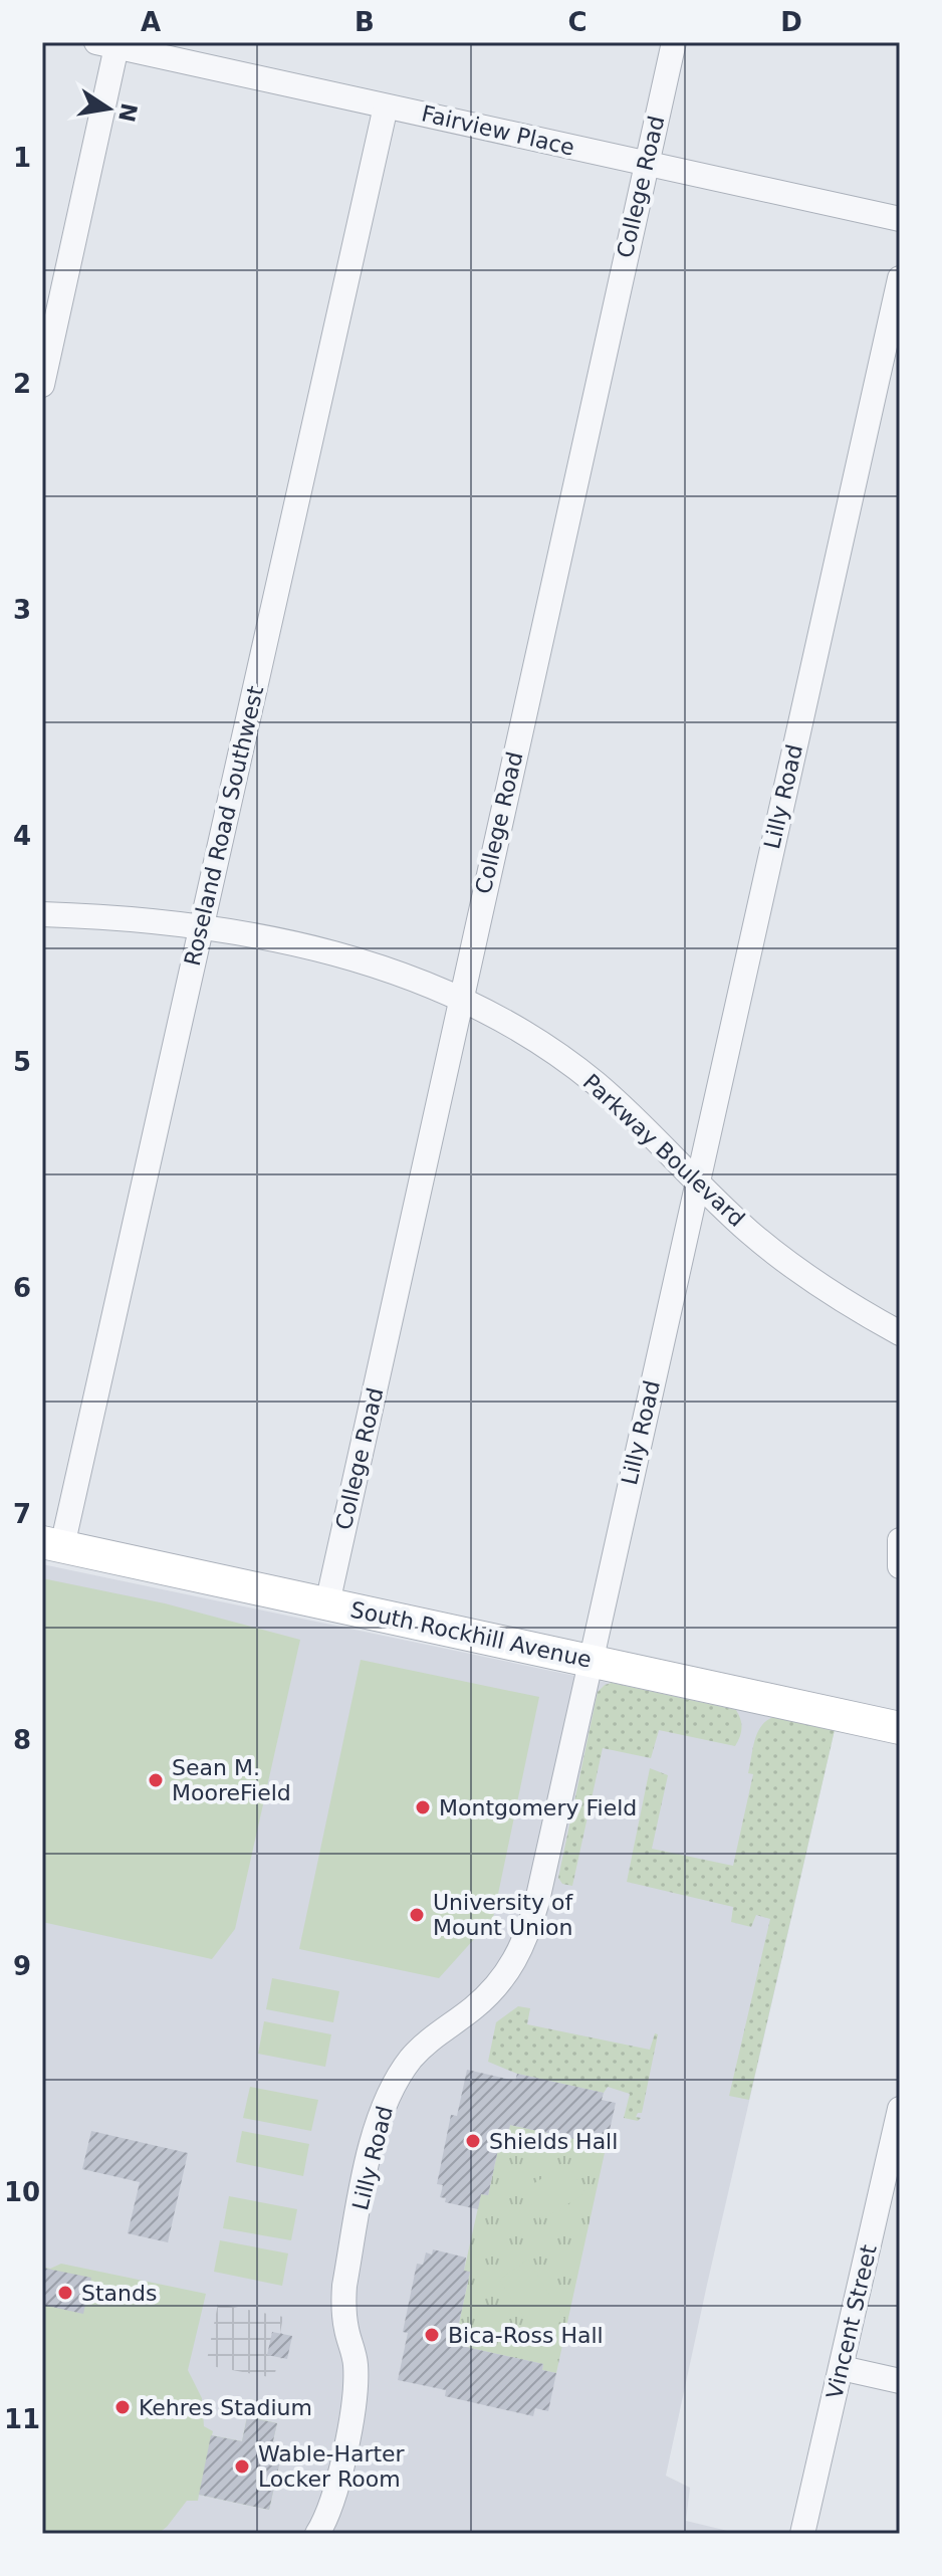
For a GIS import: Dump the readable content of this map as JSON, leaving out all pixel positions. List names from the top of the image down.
{
  "streets": {
    "street": [
      "Fairview Place",
      "College Road",
      "Lilly Road",
      "Roseland Road Southwest",
      "Parkway Boulevard",
      "South Rockhill Avenue",
      "Vincent Street"
    ]
  },
  "crossings": [
    ["Fairview Place", "College Road"],
    ["Fairview Place", "Roseland Road Southwest"],
    ["College Road", "Parkway Boulevard"],
    ["College Road", "South Rockhill Avenue"],
    ["Lilly Road", "Parkway Boulevard"],
    ["Lilly Road", "South Rockhill Avenue"],
    ["Roseland Road Southwest", "Parkway Boulevard"],
    ["Roseland Road Southwest", "South Rockhill Avenue"]
  ],
  "places": [
    "Sean M. MooreField",
    "Montgomery Field",
    "University of Mount Union",
    "Shields Hall",
    "Stands",
    "Bica-Ross Hall",
    "Kehres Stadium",
    "Wable-Harter Locker Room"
  ],
  "north": "right",
  "grid": {
    "columns": [
      "A",
      "B",
      "C",
      "D"
    ],
    "rows": [
      "1",
      "2",
      "3",
      "4",
      "5",
      "6",
      "7",
      "8",
      "9",
      "10",
      "11"
    ]
  }
}
